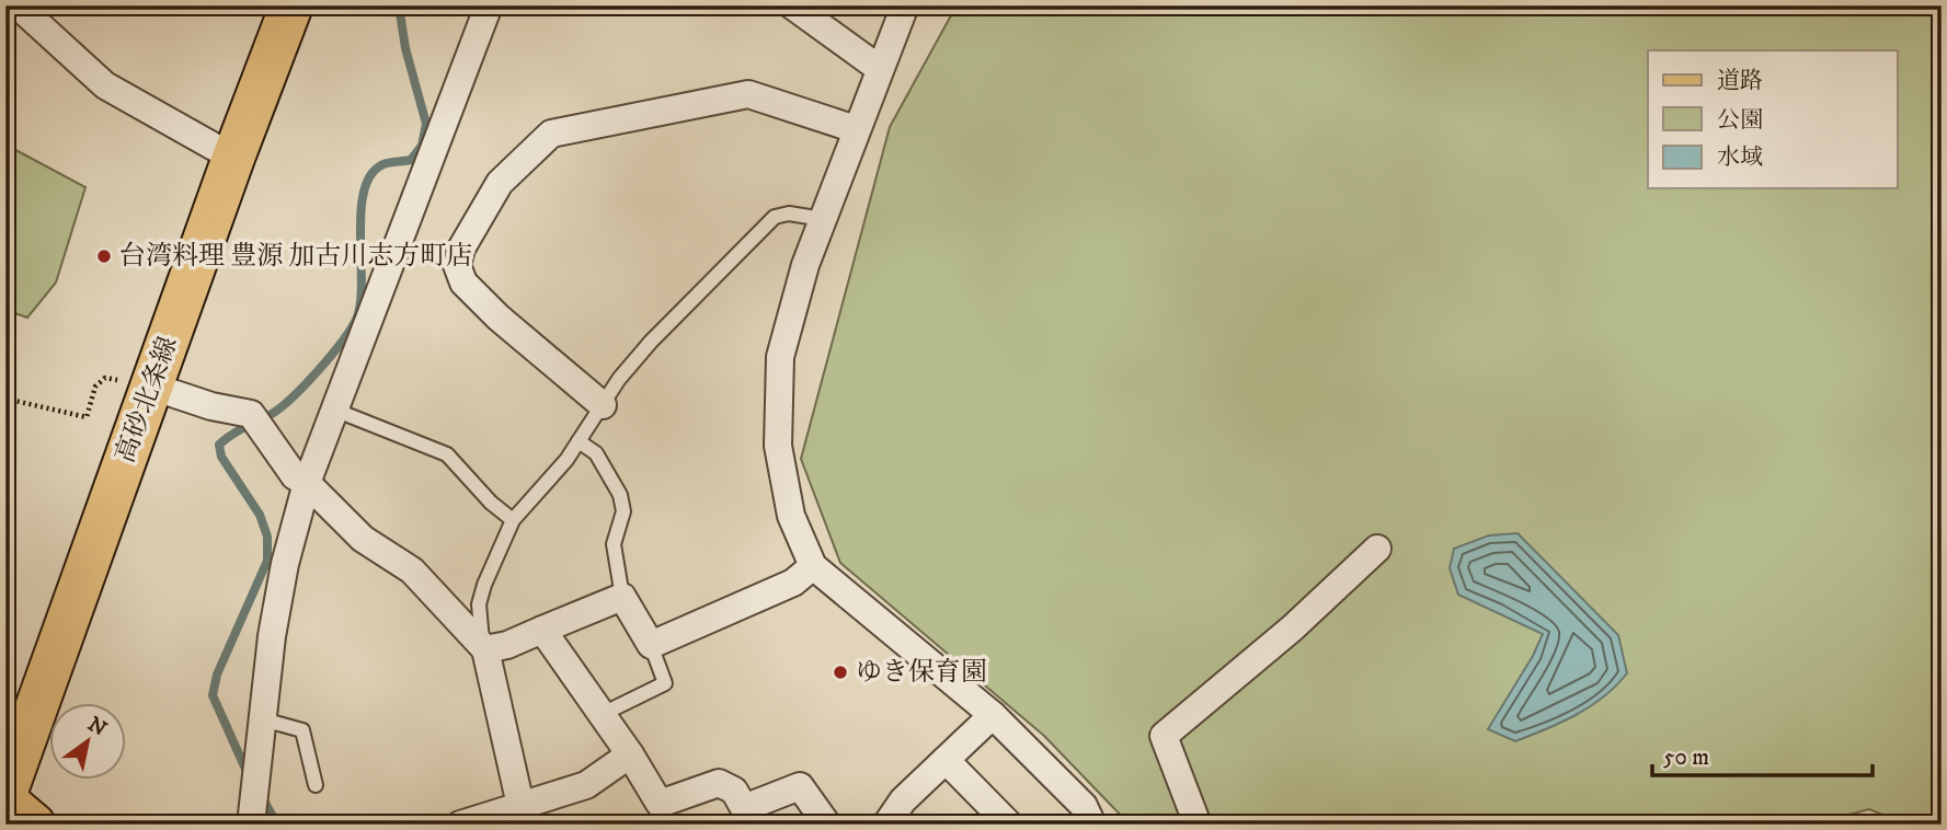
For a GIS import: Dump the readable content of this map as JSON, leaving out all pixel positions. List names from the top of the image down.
{
  "streets": {
    "main road": ["高砂北条線"]
  },
  "places": ["台湾料理 豊源 加古川志方町店", "ゆき保育園"],
  "legend": ["道路", "公園", "水域"],
  "scale_bar": "50 m",
  "north": "top right"
}
